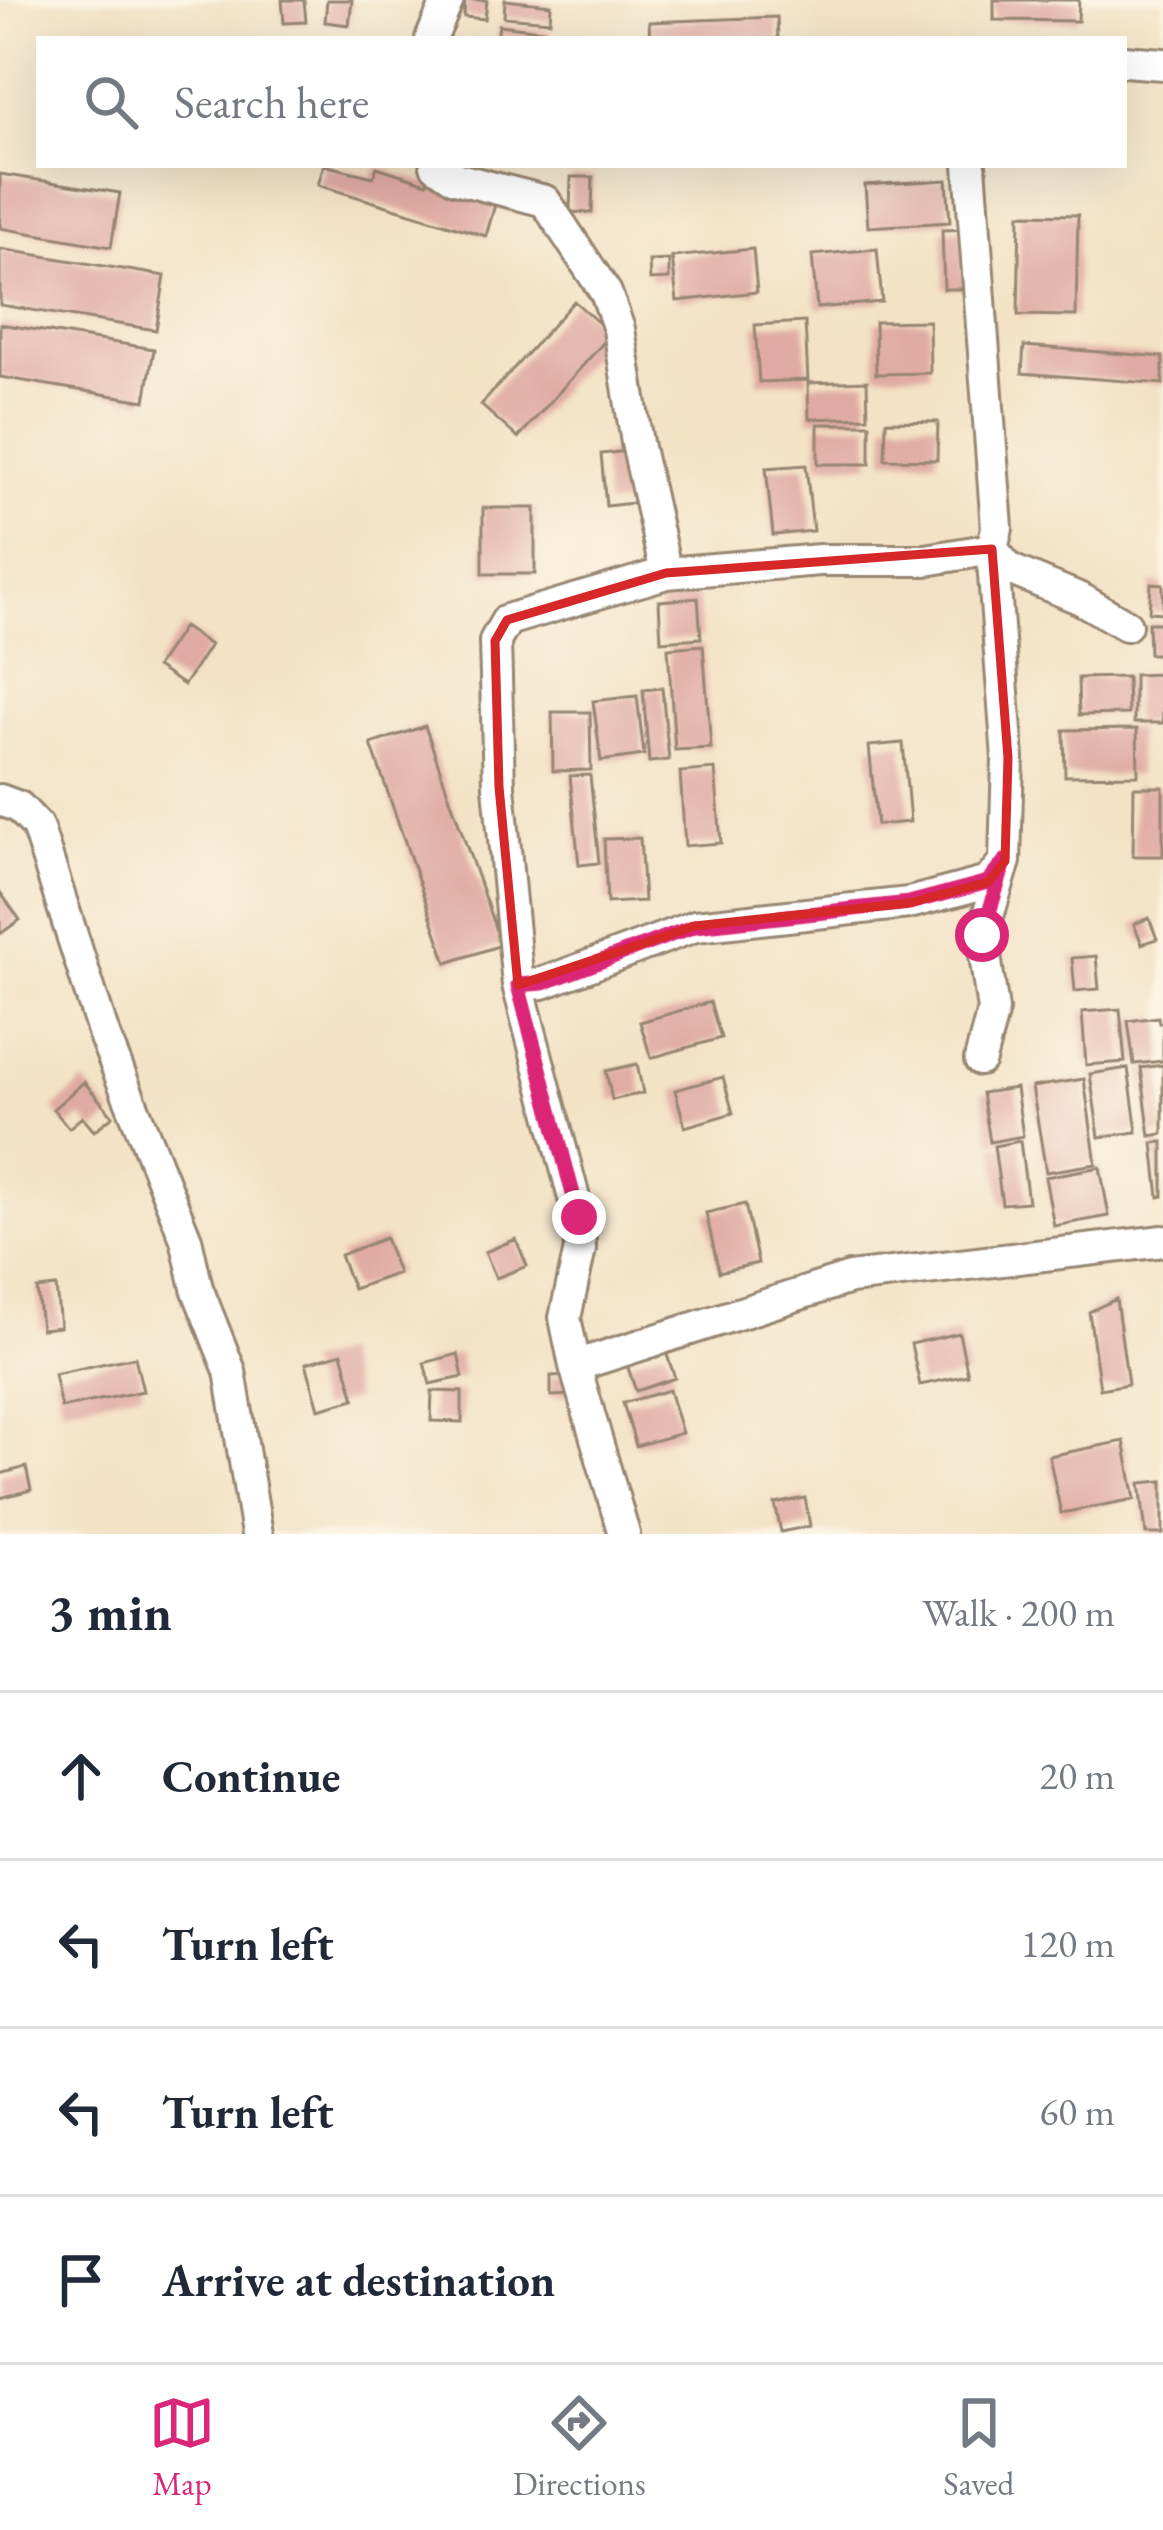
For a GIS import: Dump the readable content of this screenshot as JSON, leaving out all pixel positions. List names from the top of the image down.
{
  "page": {
    "search": "Search here",
    "heading": ["3 min", "Walk · 200 m"],
    "list": [
      ["Continue", "20 m"],
      ["Turn left", "120 m"],
      ["Turn left", "60 m"],
      "Arrive at destination"
    ],
    "nav": ["Map", "Directions", "Saved"]
  }
}
